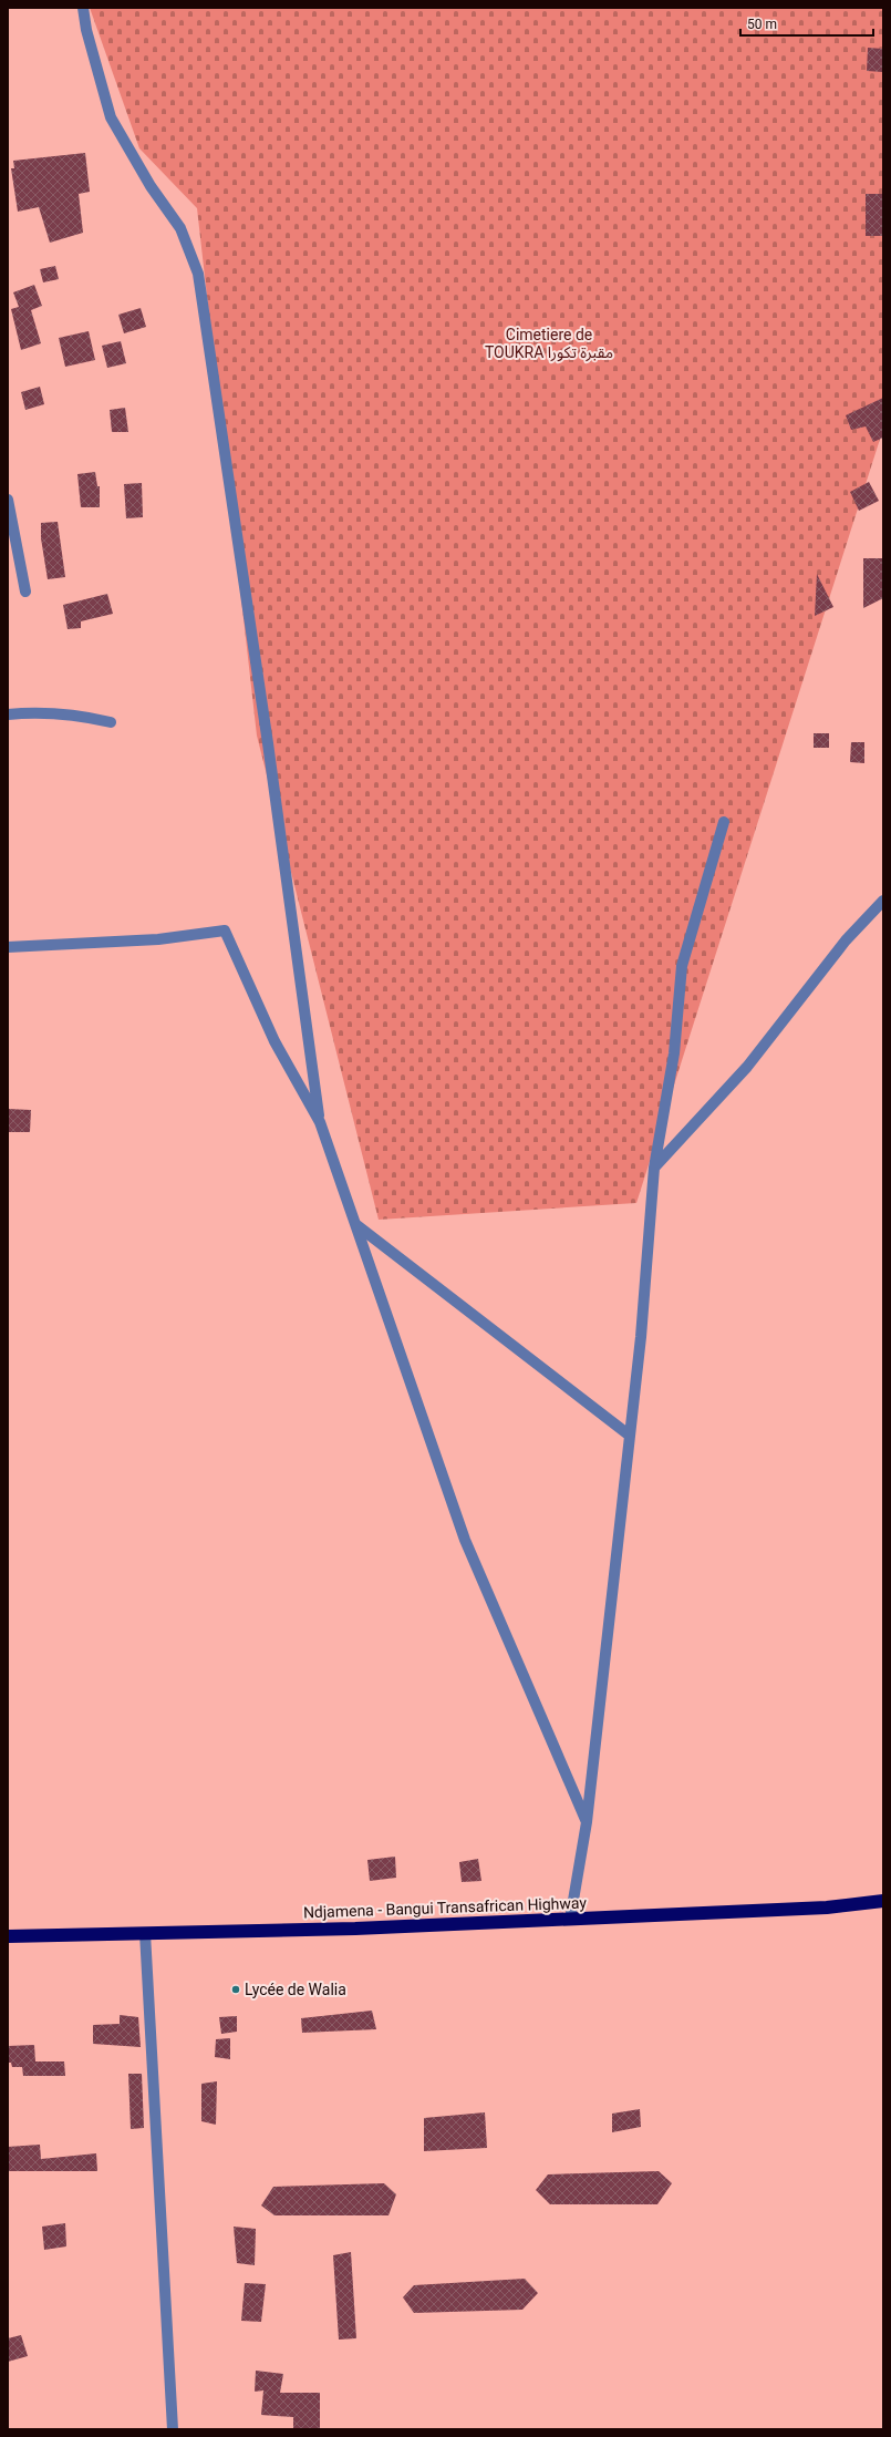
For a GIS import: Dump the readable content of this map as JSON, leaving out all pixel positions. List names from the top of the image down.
{
  "streets": {
    "highway": ["Ndjamena - Bangui Transafrican Highway"]
  },
  "parks": ["Cimetiere de TOUKRA مقبرة تكورا"],
  "places": ["Lycée de Walia"],
  "scale_bar": "50 m"
}
